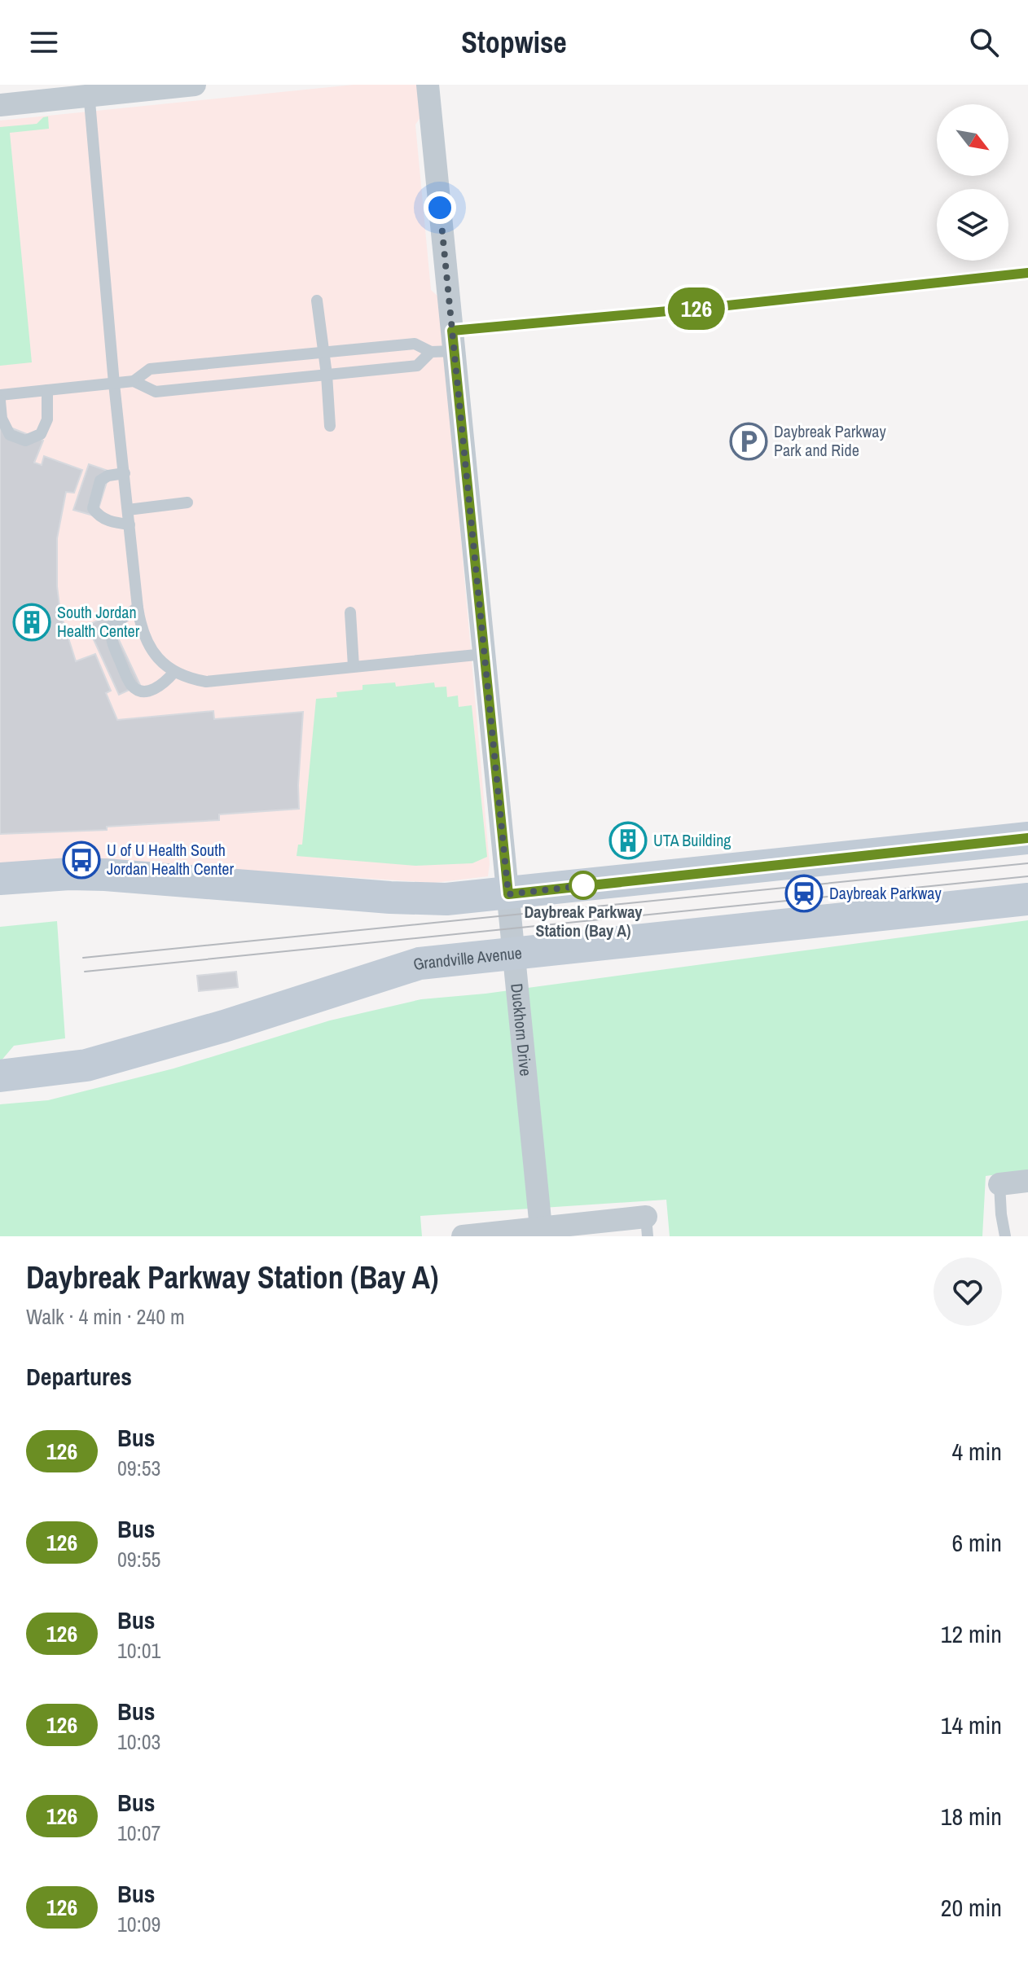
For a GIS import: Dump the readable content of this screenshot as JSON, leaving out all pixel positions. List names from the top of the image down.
{
  "streets": {
    "street": ["Grandville Avenue", "Duckhorn Drive"]
  },
  "crossings": [
    ["Grandville Avenue", "Duckhorn Drive"]
  ],
  "places": {
    "parking": ["Daybreak Parkway Park and Ride"],
    "building": ["South Jordan Health Center", "UTA Building"],
    "bus stop": ["U of U Health South Jordan Health Center"],
    "other": ["Daybreak Parkway Station (Bay A)"],
    "station": ["Daybreak Parkway"]
  },
  "lines": ["bus line 126"],
  "north": "bottom right",
  "page": {
    "header": "Stopwise",
    "on_map": "126",
    "heading": [
      ["Daybreak Parkway Station (Bay A)", "Walk · 4 min · 240 m"],
      "Departures"
    ],
    "list": [
      {
        "mark": "126",
        "name": "Bus",
        "note": "09:53",
        "value": "4 min"
      },
      {
        "mark": "126",
        "name": "Bus",
        "note": "09:55",
        "value": "6 min"
      },
      {
        "mark": "126",
        "name": "Bus",
        "note": "10:01",
        "value": "12 min"
      },
      {
        "mark": "126",
        "name": "Bus",
        "note": "10:03",
        "value": "14 min"
      },
      {
        "mark": "126",
        "name": "Bus",
        "note": "10:07",
        "value": "18 min"
      },
      {
        "mark": "126",
        "name": "Bus",
        "note": "10:09",
        "value": "20 min"
      }
    ]
  }
}
